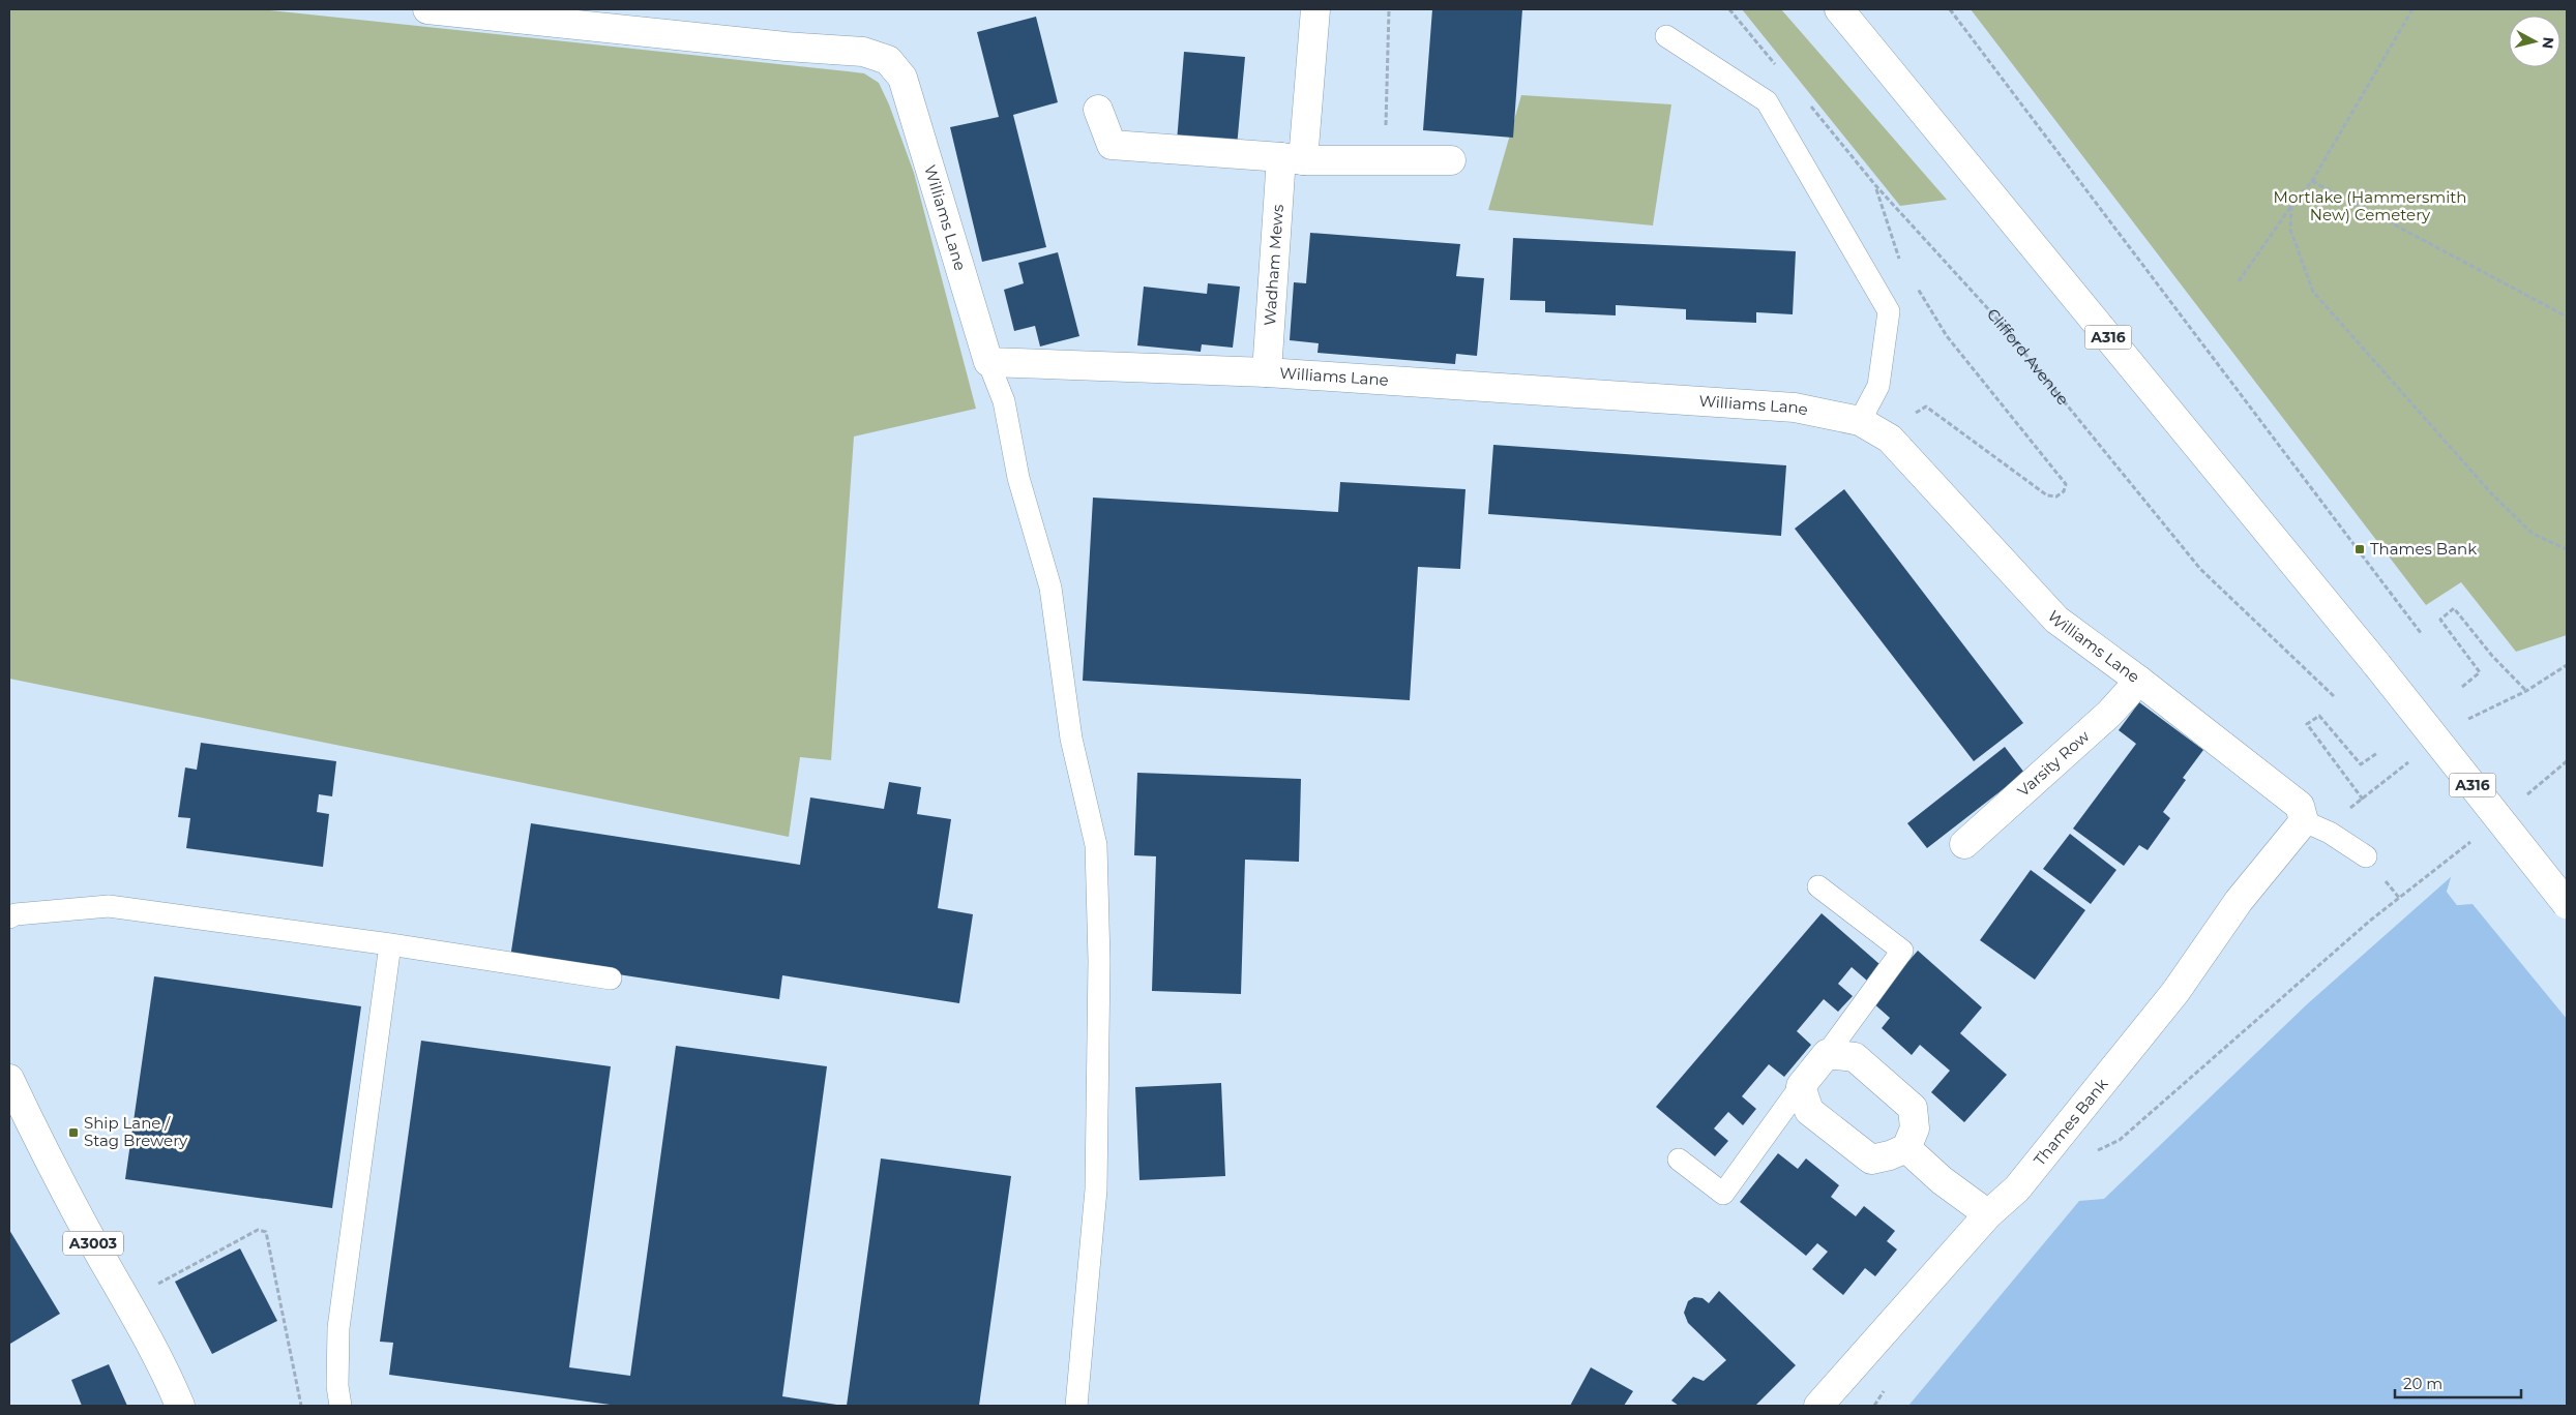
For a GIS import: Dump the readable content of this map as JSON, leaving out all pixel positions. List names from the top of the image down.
{
  "streets": {
    "main road": [
      "Williams Lane",
      "Wadham Mews",
      "A316",
      "Varsity Row",
      "Thames Bank",
      "A3003"
    ],
    "path": ["Clifford Avenue"]
  },
  "crossings": [
    ["Williams Lane", "Wadham Mews"],
    ["Williams Lane", "Varsity Row"],
    ["Williams Lane", "Thames Bank"]
  ],
  "parks": ["Mortlake (Hammersmith New) Cemetery"],
  "places": {
    "transit": ["Thames Bank", "Ship Lane / Stag Brewery"]
  },
  "scale_bar": "20 m",
  "north": "right"
}
